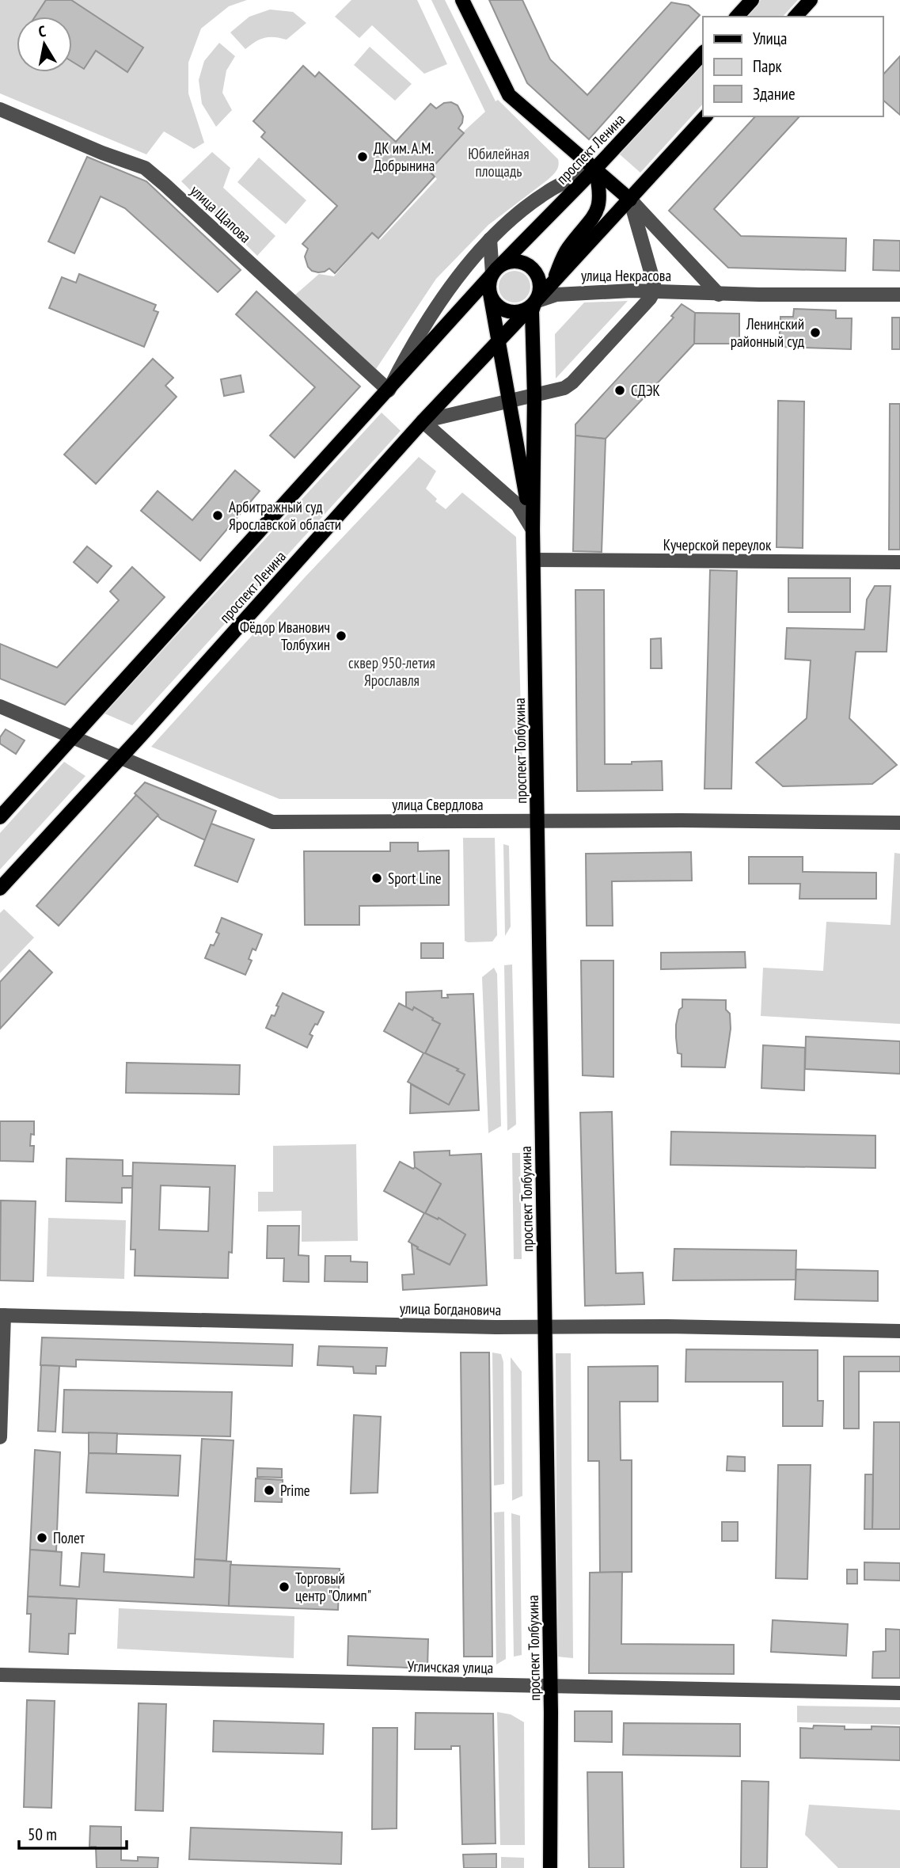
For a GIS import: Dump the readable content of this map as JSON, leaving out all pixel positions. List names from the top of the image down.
{
  "streets": {
    "main road": ["проспект Ленина", "проспект Толбухина"],
    "street": [
      "улица Щапова",
      "улица Некрасова",
      "Кучерской переулок",
      "улица Свердлова",
      "улица Богдановича",
      "Угличская улица"
    ]
  },
  "crossings": [
    ["проспект Ленина", "улица Щапова"],
    ["проспект Ленина", "улица Некрасова"],
    ["проспект Ленина", "проспект Толбухина"],
    ["проспект Ленина", "улица Свердлова"],
    ["улица Некрасова", "проспект Толбухина"],
    ["Кучерской переулок", "проспект Толбухина"],
    ["проспект Толбухина", "улица Свердлова"],
    ["проспект Толбухина", "улица Богдановича"],
    ["проспект Толбухина", "Угличская улица"]
  ],
  "parks": ["Юбилейная площадь", "сквер 950-летия Ярославля"],
  "places": [
    "ДК им. А.М. Добрынина",
    "Ленинский районный суд",
    "СДЭК",
    "Арбитражный суд Ярославской области",
    "Фёдор Иванович Толбухин",
    "Sport Line",
    "Prime",
    "Полет",
    "Торговый центр \"Олимп\""
  ],
  "legend": ["Улица", "Парк", "Здание"],
  "scale_bar": "50 m",
  "north": "top"
}
